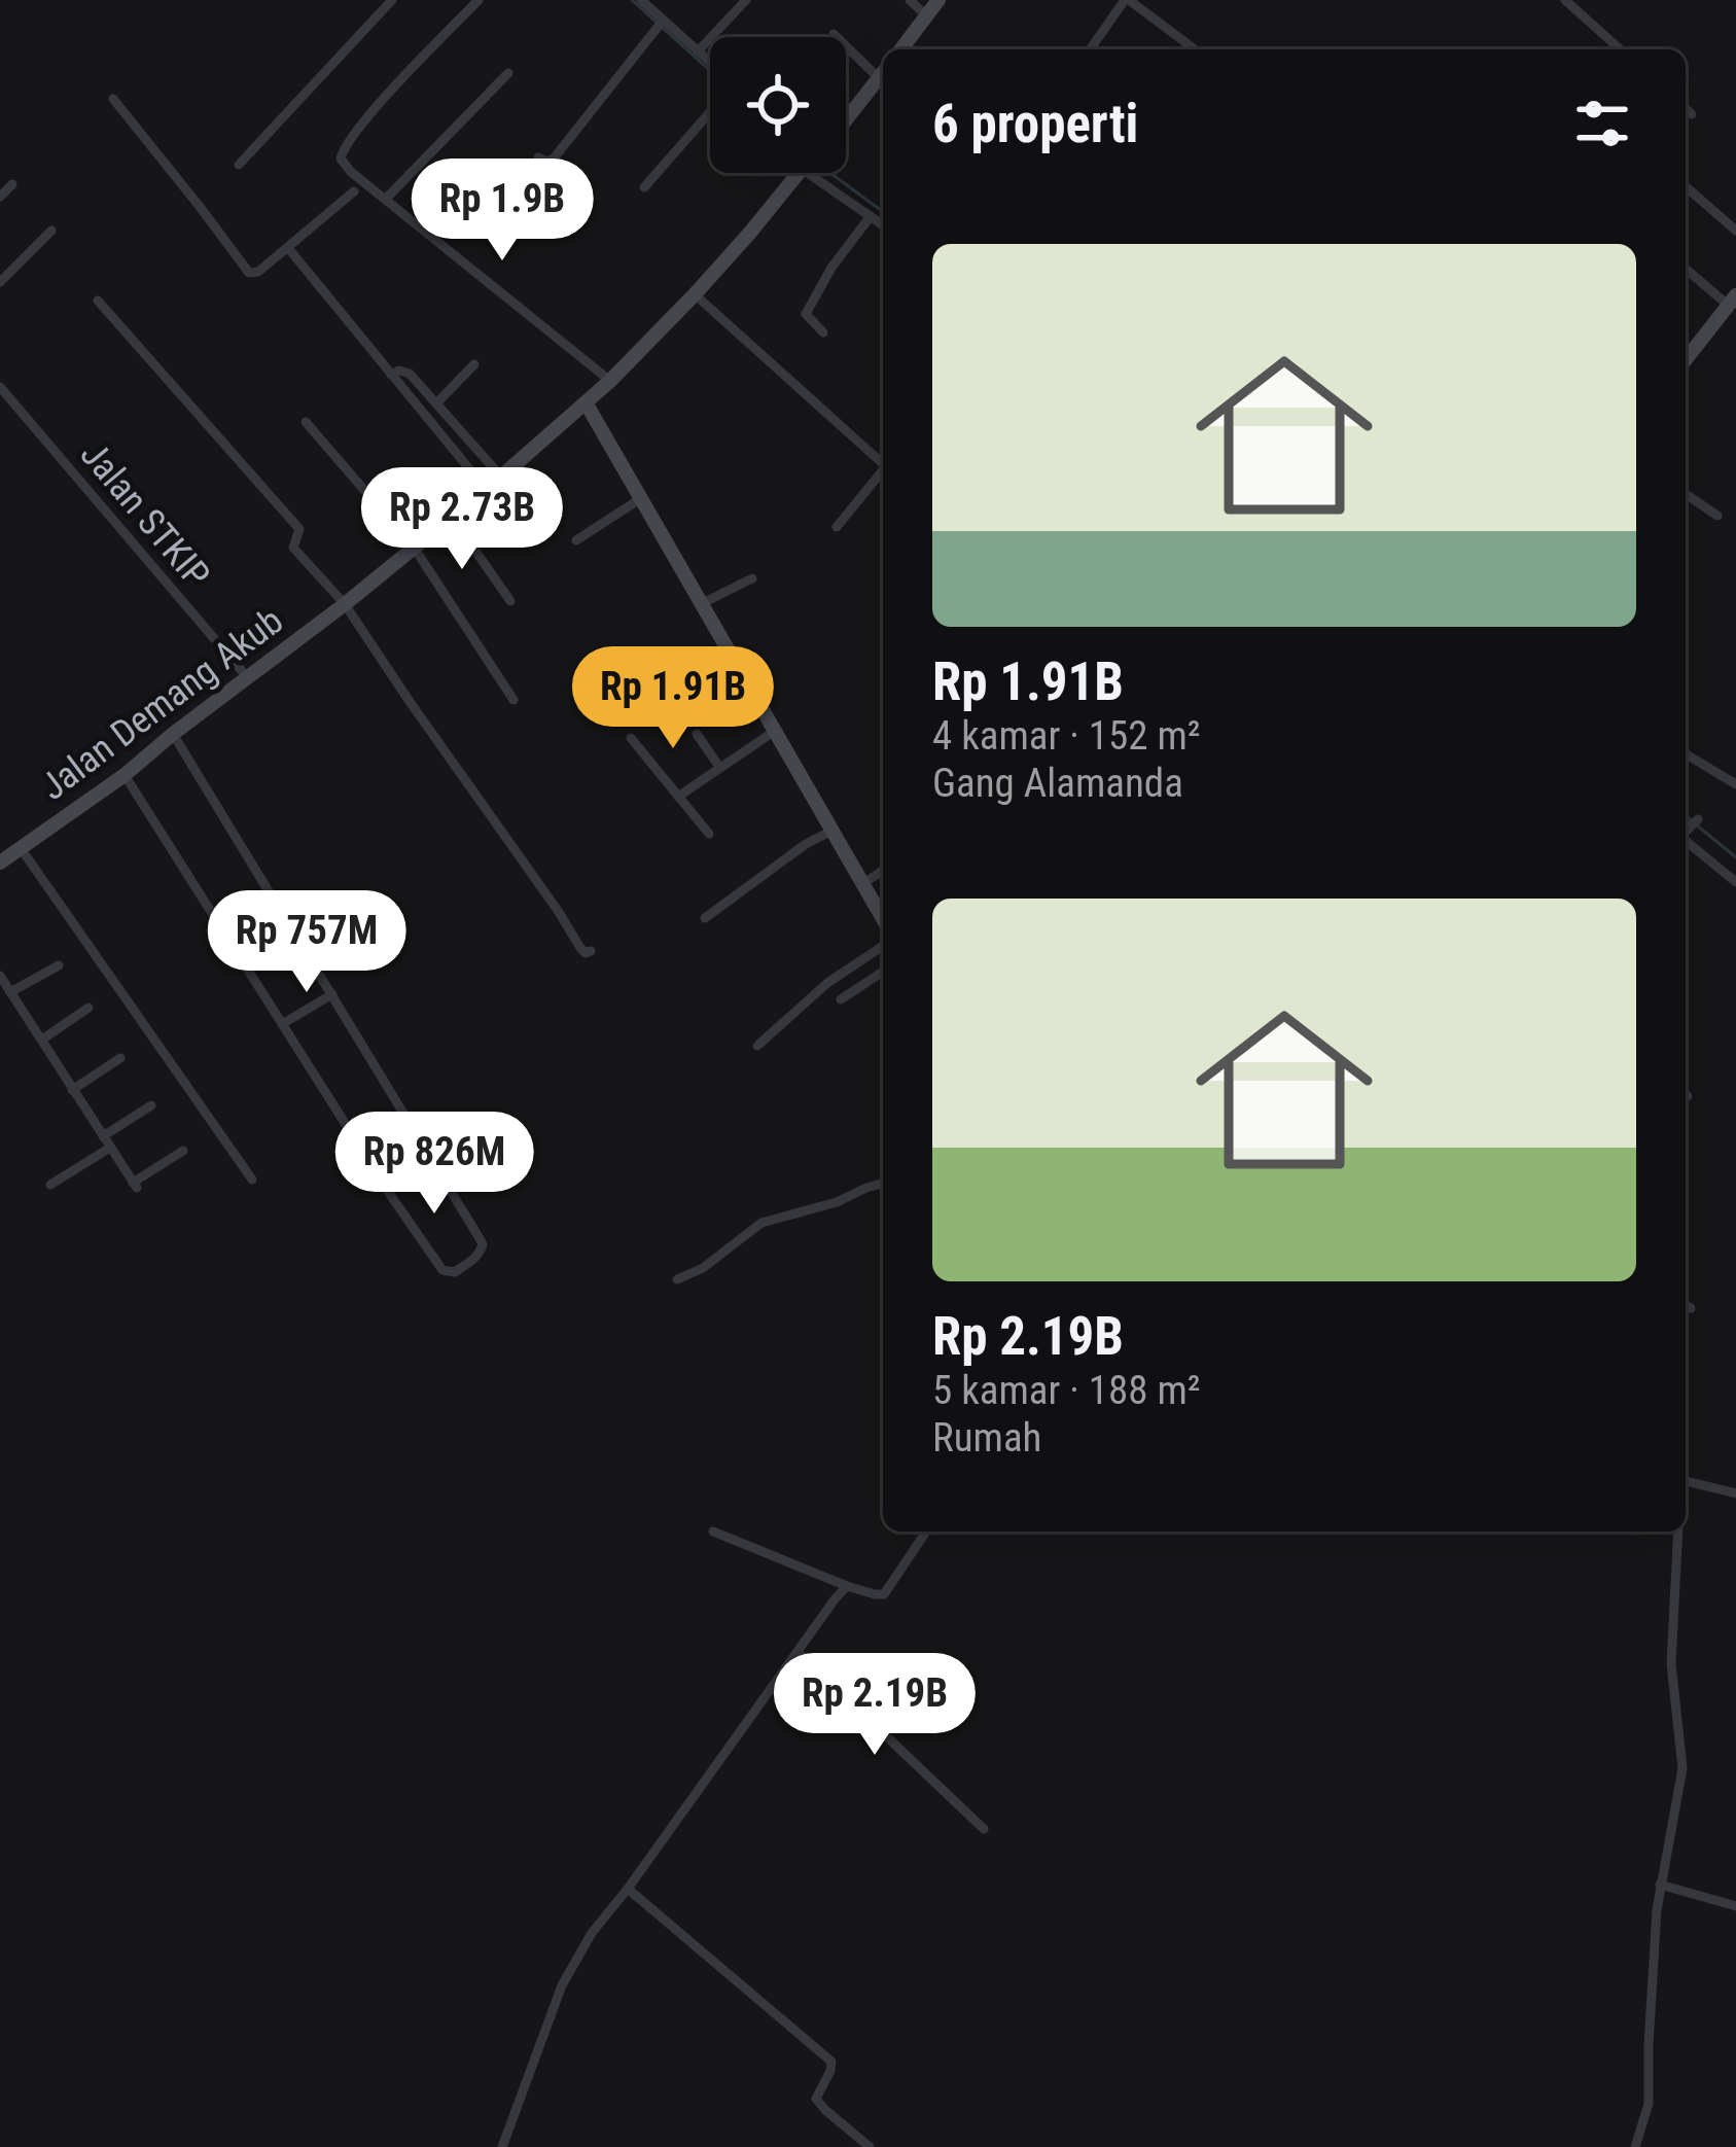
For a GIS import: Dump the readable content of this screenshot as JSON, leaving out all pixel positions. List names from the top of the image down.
{
  "streets": {
    "street": ["Jalan STKIP", "Jalan Demang Akub"]
  },
  "crossings": [
    ["Jalan STKIP", "Jalan Demang Akub"]
  ],
  "page": {
    "heading": "6 properti",
    "price": [
      "Rp 1.9B",
      "Rp 2.73B",
      "Rp 1.91B",
      "Rp 757M",
      "Rp 826M",
      "Rp 2.19B"
    ],
    "list": [
      {
        "name": "Rp 1.91B",
        "note": "4 kamar · 152 m² · Gang Alamanda"
      },
      {
        "name": "Rp 2.19B",
        "note": "5 kamar · 188 m² · Rumah"
      }
    ]
  }
}
